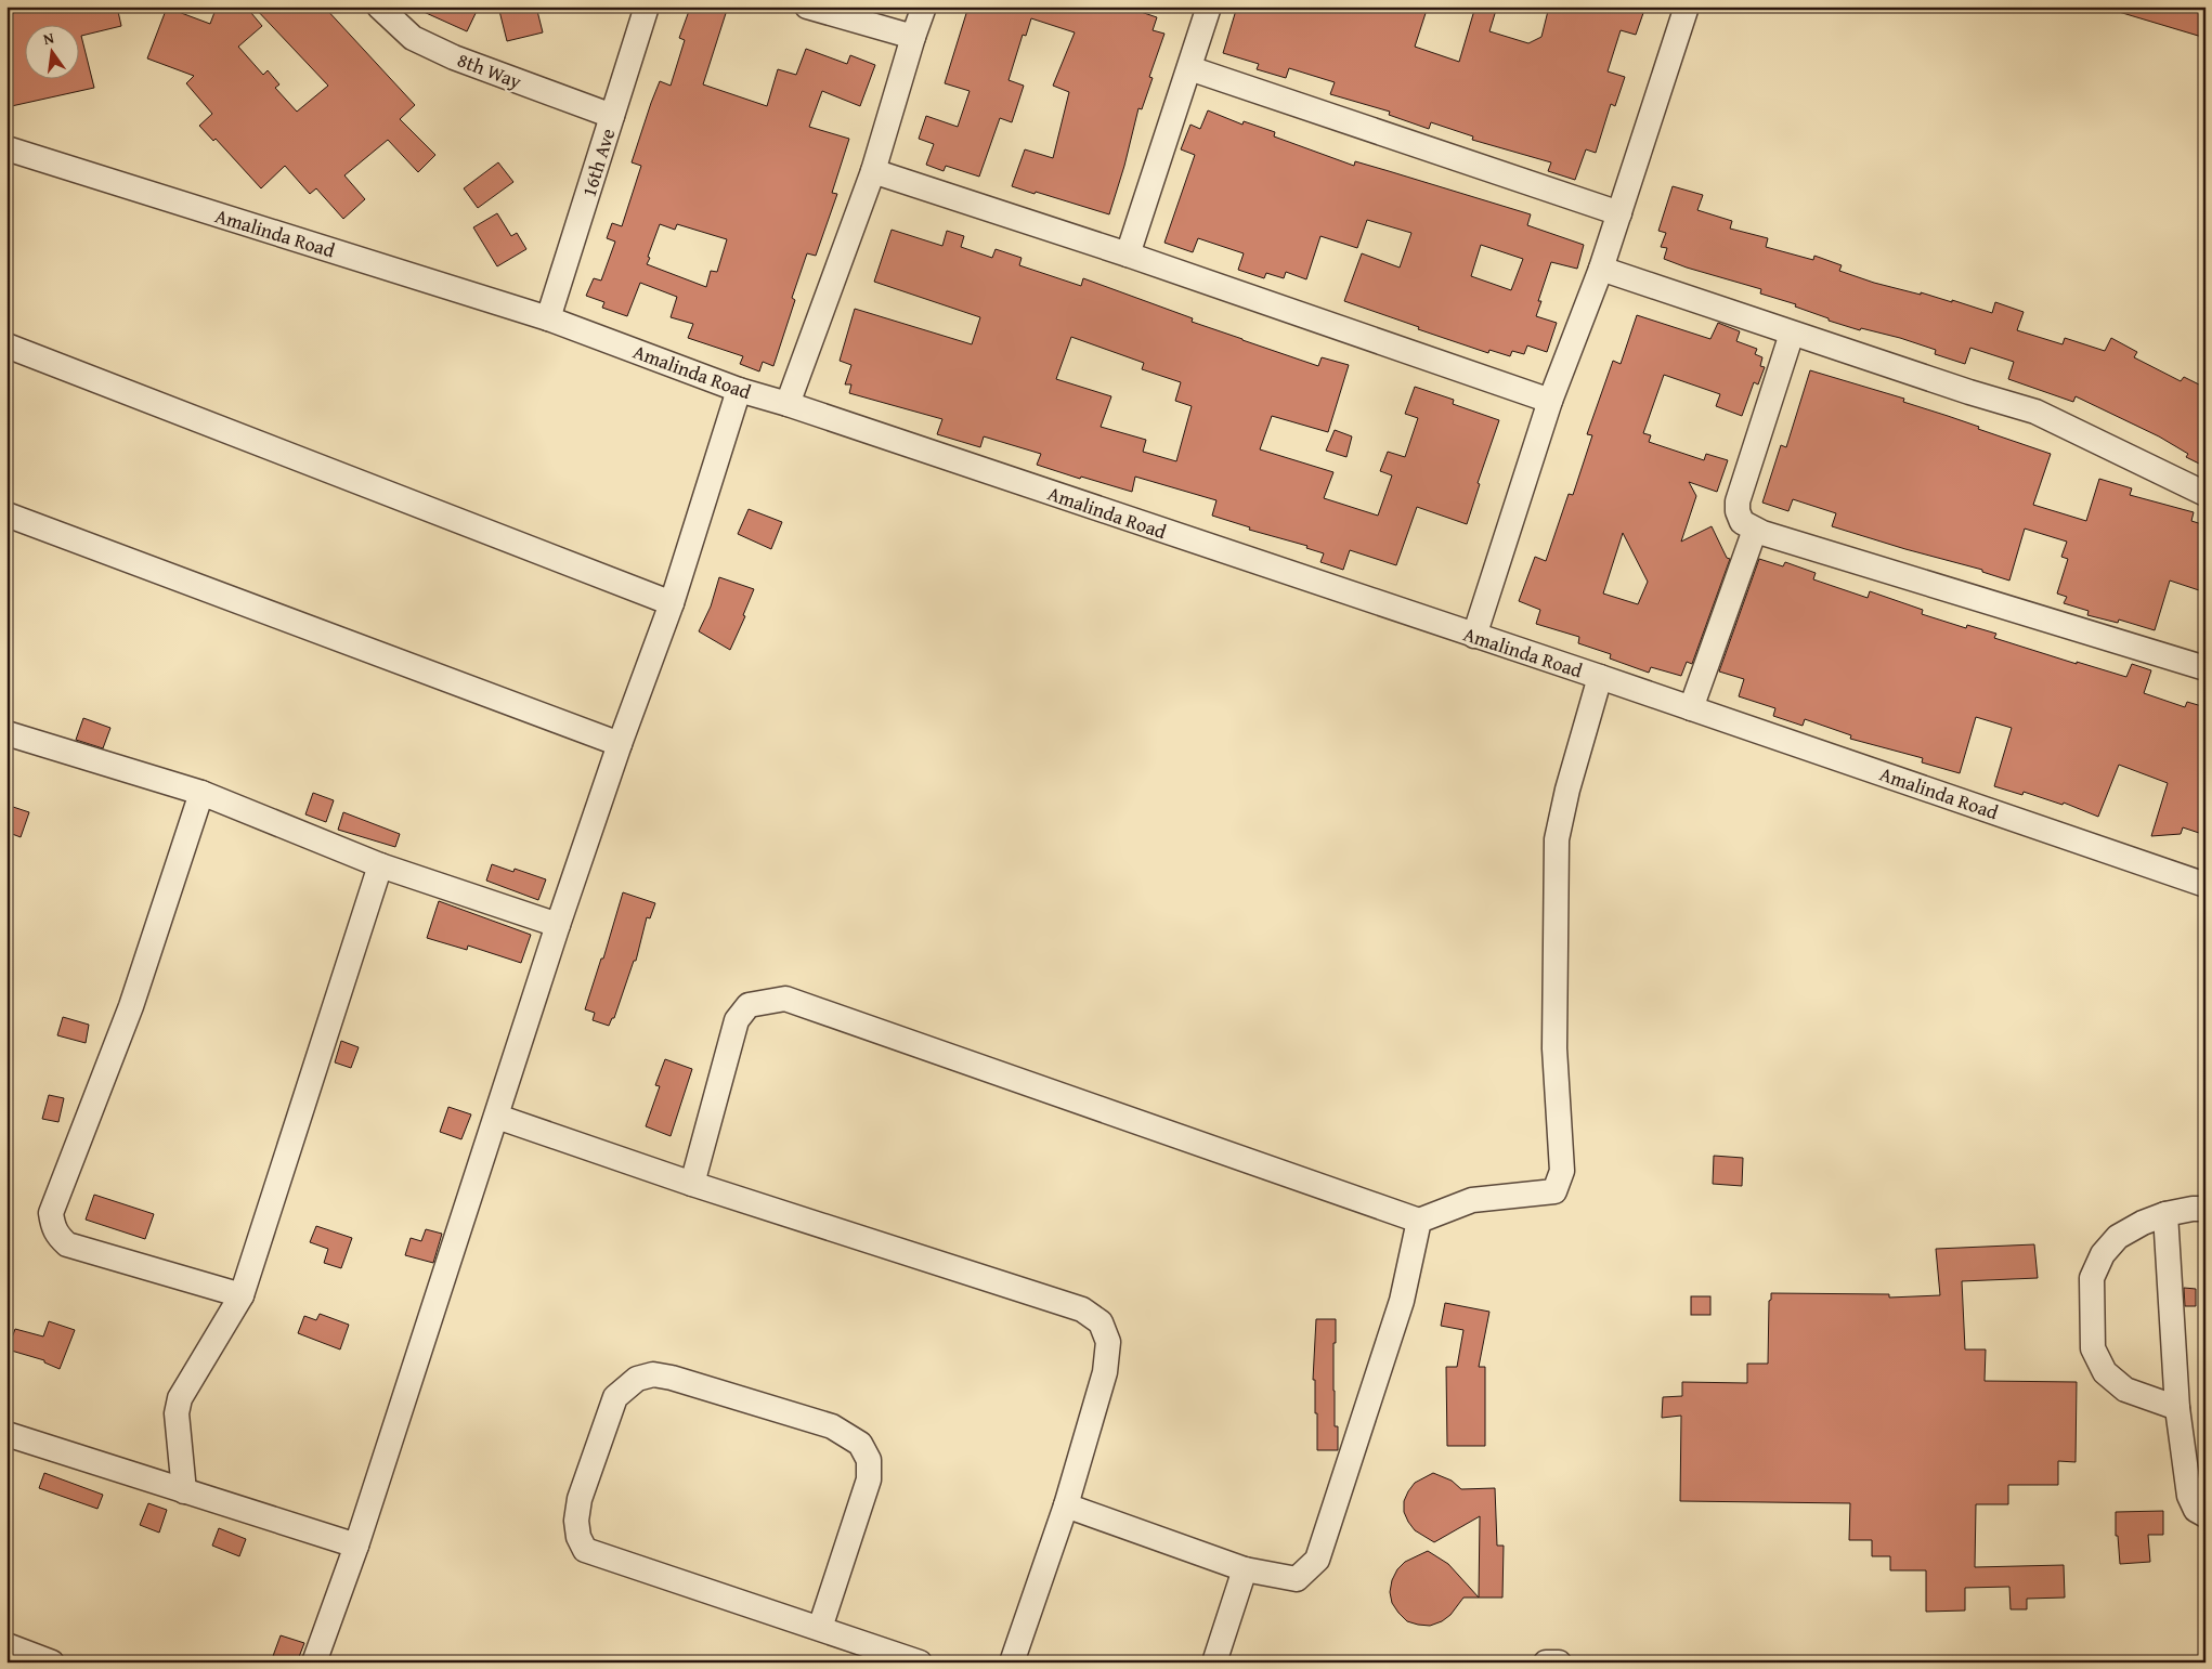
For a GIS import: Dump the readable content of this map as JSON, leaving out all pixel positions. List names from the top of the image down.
{
  "streets": {
    "street": ["8th Way", "16th Ave", "Amalinda Road"]
  },
  "crossings": [
    ["8th Way", "16th Ave"],
    ["16th Ave", "Amalinda Road"]
  ],
  "north": "top"
}
